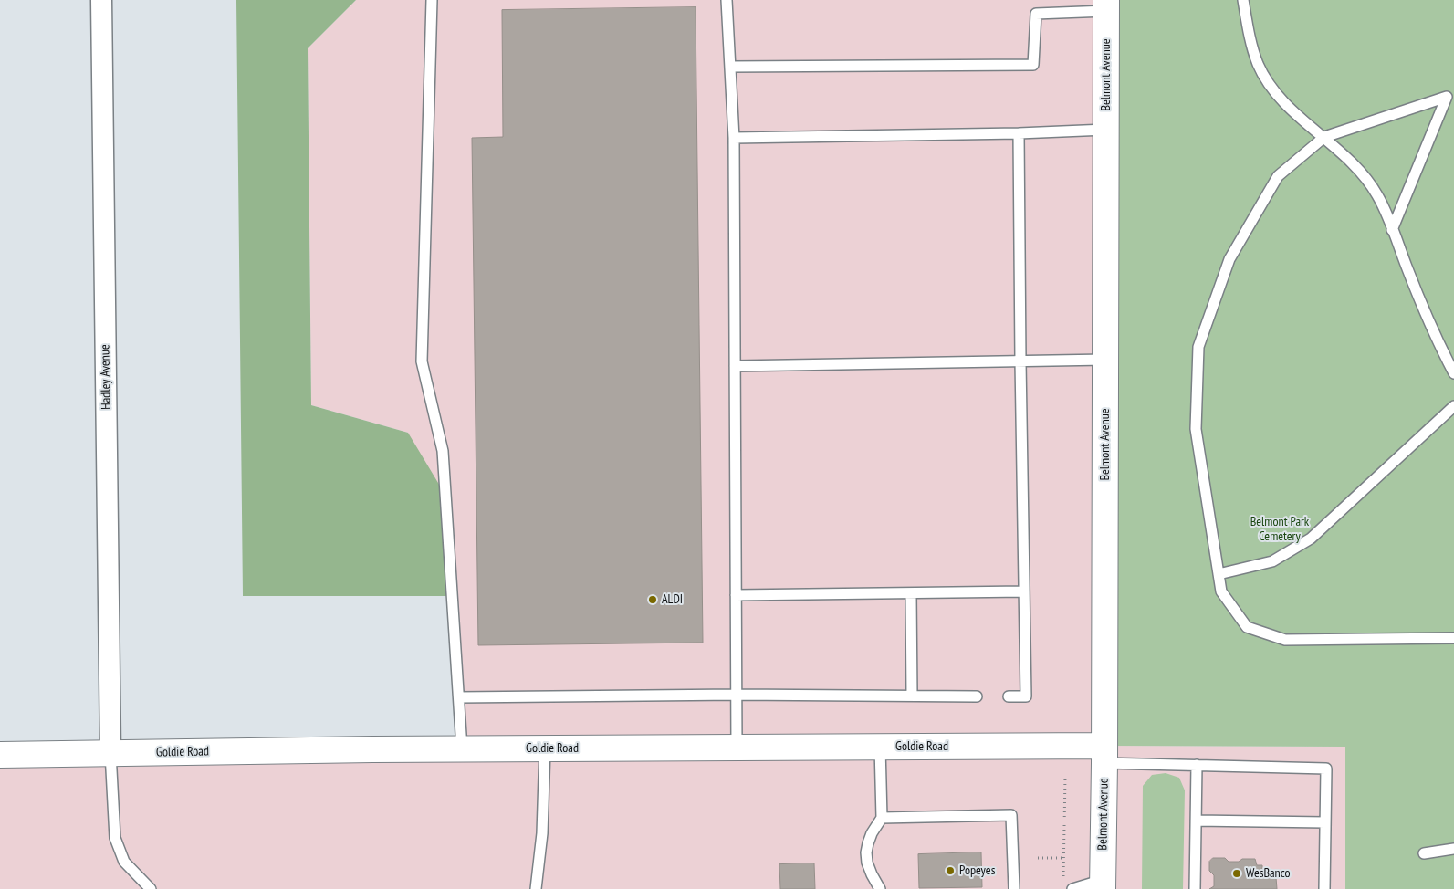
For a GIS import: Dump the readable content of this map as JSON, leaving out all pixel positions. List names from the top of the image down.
{
  "streets": {
    "street": ["Belmont Avenue", "Hadley Avenue", "Goldie Road"]
  },
  "crossings": [
    ["Belmont Avenue", "Goldie Road"],
    ["Hadley Avenue", "Goldie Road"]
  ],
  "parks": ["Belmont Park Cemetery"],
  "places": ["ALDI", "Popeyes", "WesBanco"]
}
